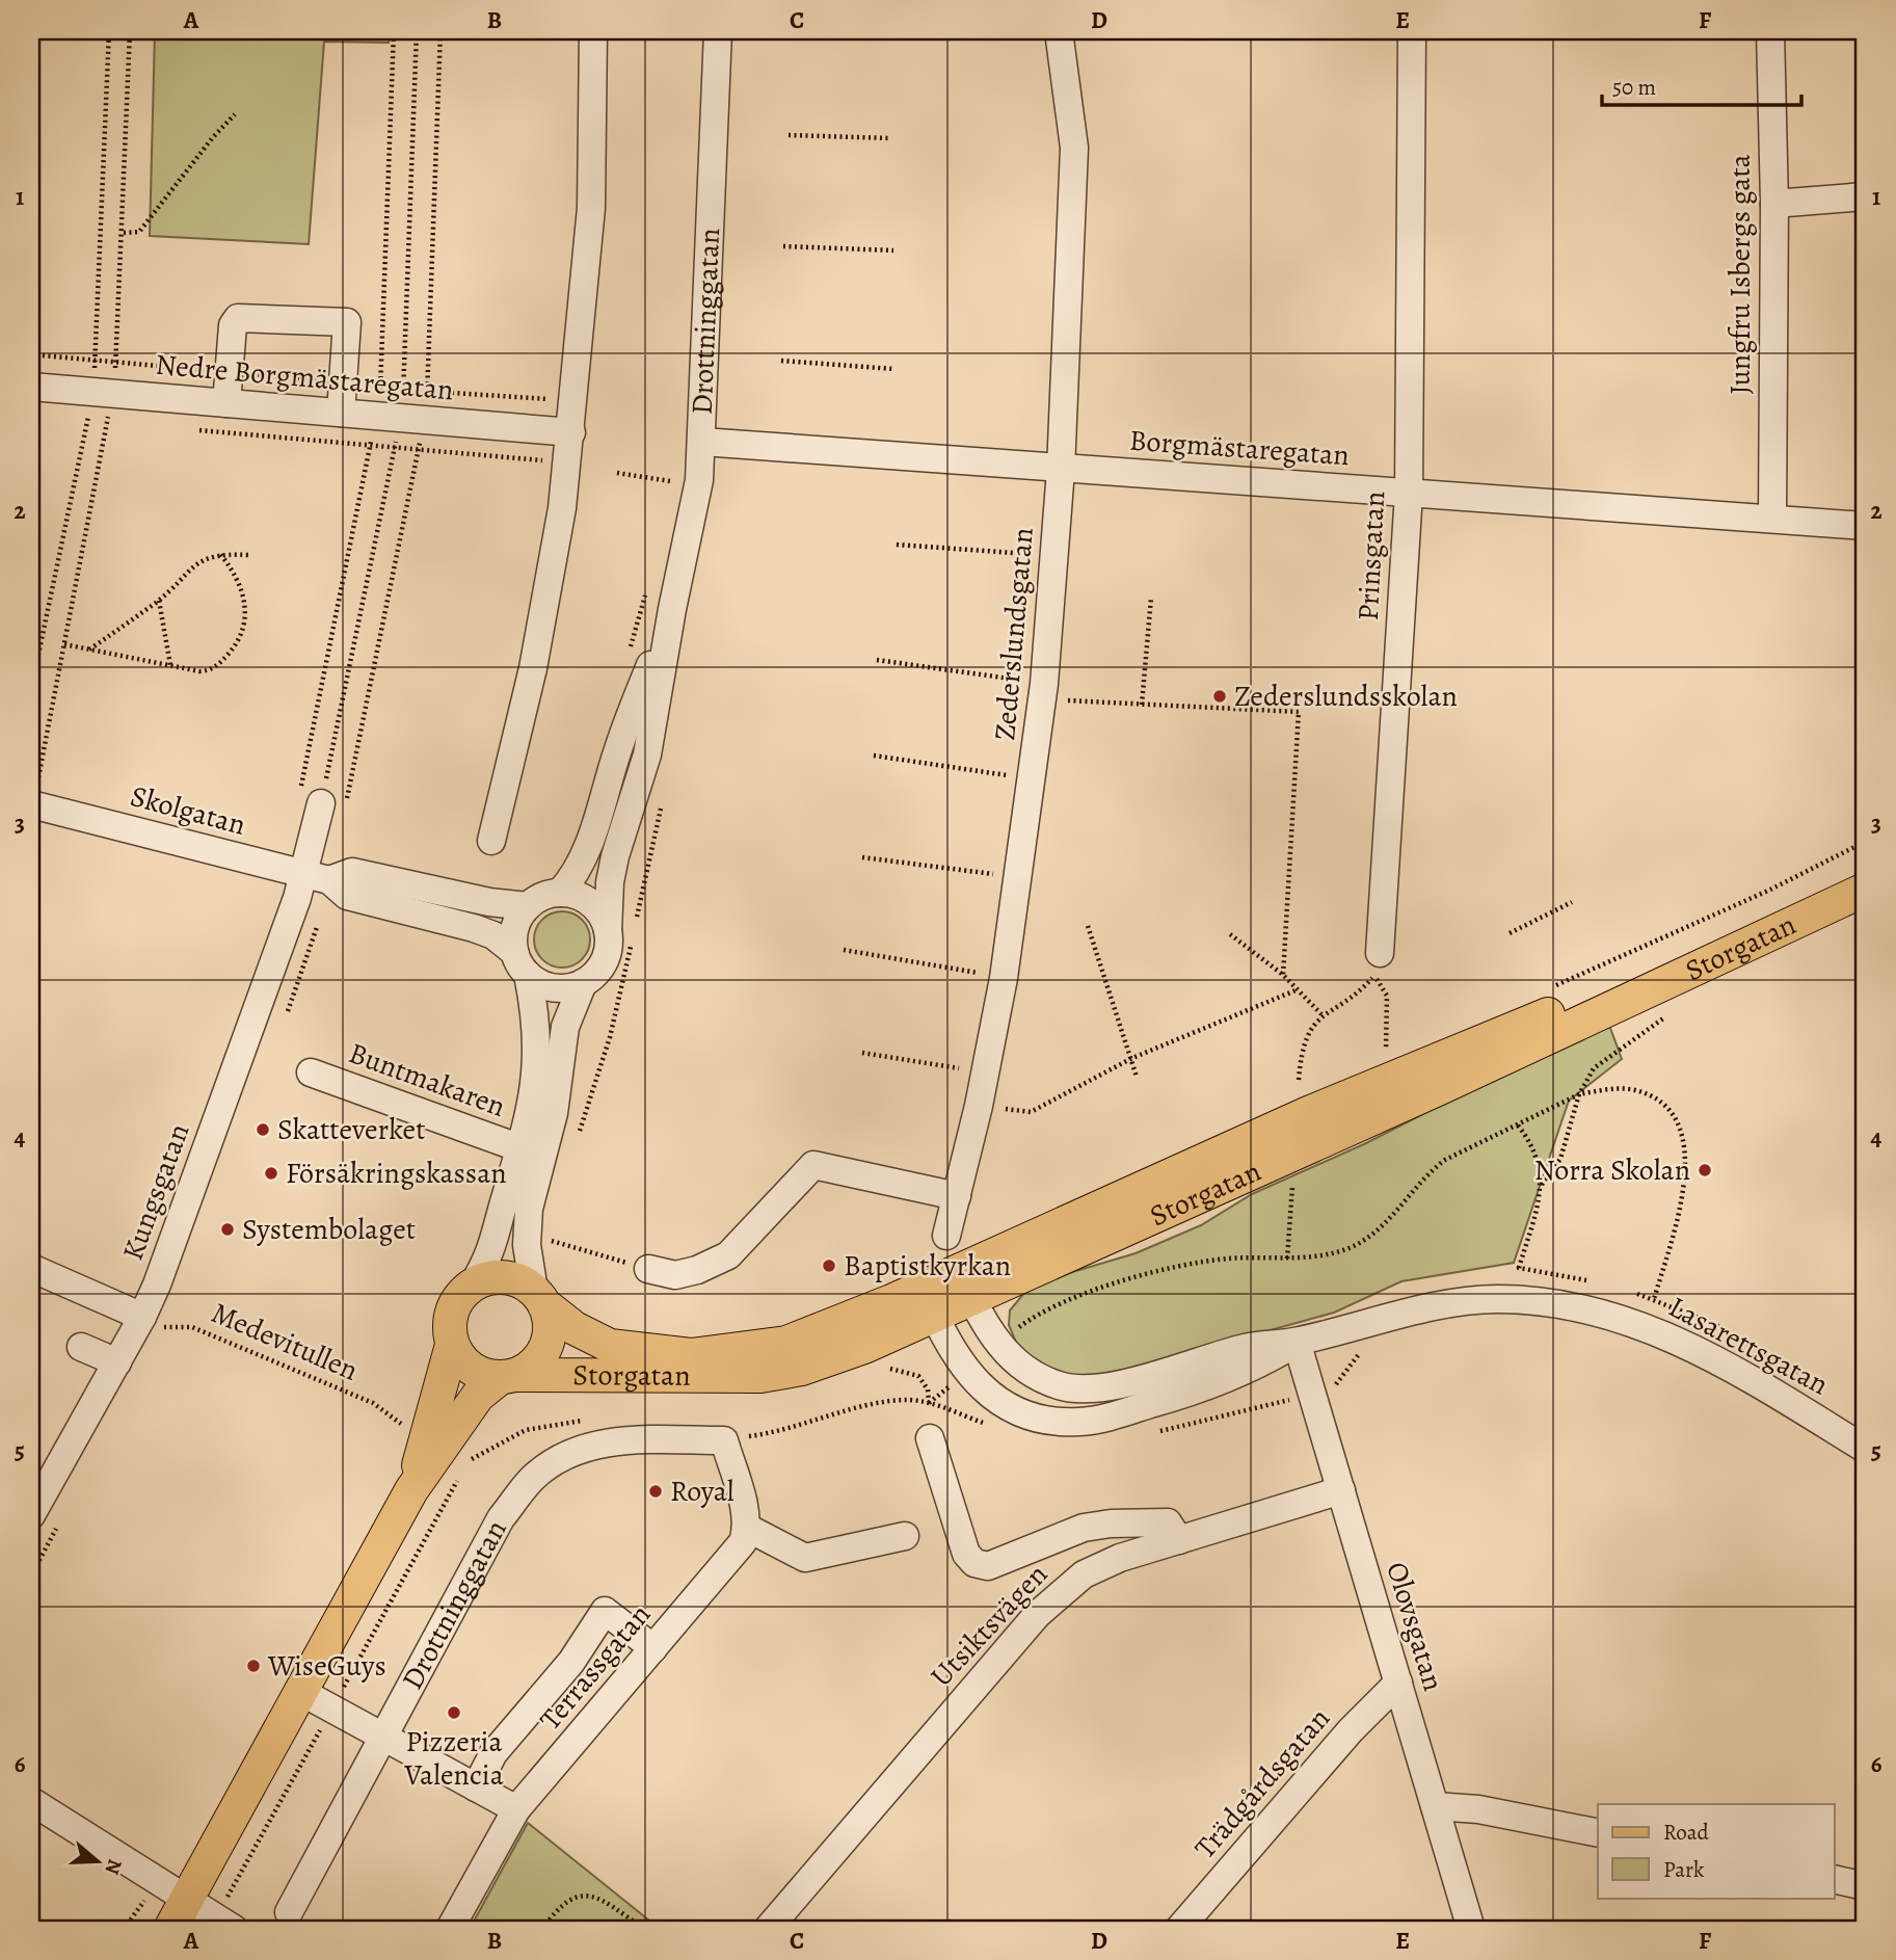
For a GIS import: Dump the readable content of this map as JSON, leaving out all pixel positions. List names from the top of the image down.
{
  "streets": {
    "main road": ["Storgatan"],
    "street": [
      "Jungfru Isbergs gata",
      "Drottninggatan",
      "Nedre Borgmästaregatan",
      "Borgmästaregatan",
      "Prinsgatan",
      "Zederslundsgatan",
      "Skolgatan",
      "Buntmakaren",
      "Kungsgatan",
      "Lasarettsgatan",
      "Utsiktsvägen",
      "Olovsgatan",
      "Terrassgatan",
      "Trädgårdsgatan"
    ],
    "path": ["Medevitullen"]
  },
  "crossings": [
    ["Jungfru Isbergs gata", "Borgmästaregatan"],
    ["Drottninggatan", "Borgmästaregatan"],
    ["Drottninggatan", "Skolgatan"],
    ["Borgmästaregatan", "Prinsgatan"],
    ["Borgmästaregatan", "Zederslundsgatan"],
    ["Skolgatan", "Kungsgatan"],
    ["Storgatan", "Lasarettsgatan"],
    ["Kungsgatan", "Medevitullen"],
    ["Lasarettsgatan", "Olovsgatan"],
    ["Utsiktsvägen", "Olovsgatan"],
    ["Olovsgatan", "Trädgårdsgatan"]
  ],
  "places": [
    "Zederslundsskolan",
    "Skatteverket",
    "Norra Skolan",
    "Försäkringskassan",
    "Systembolaget",
    "Baptistkyrkan",
    "Royal",
    "WiseGuys",
    "Pizzeria Valencia"
  ],
  "legend": ["Road", "Park"],
  "scale_bar": "50 m",
  "north": "right",
  "grid": {
    "columns": [
      "A",
      "B",
      "C",
      "D",
      "E",
      "F"
    ],
    "rows": [
      "1",
      "2",
      "3",
      "4",
      "5",
      "6"
    ]
  }
}
